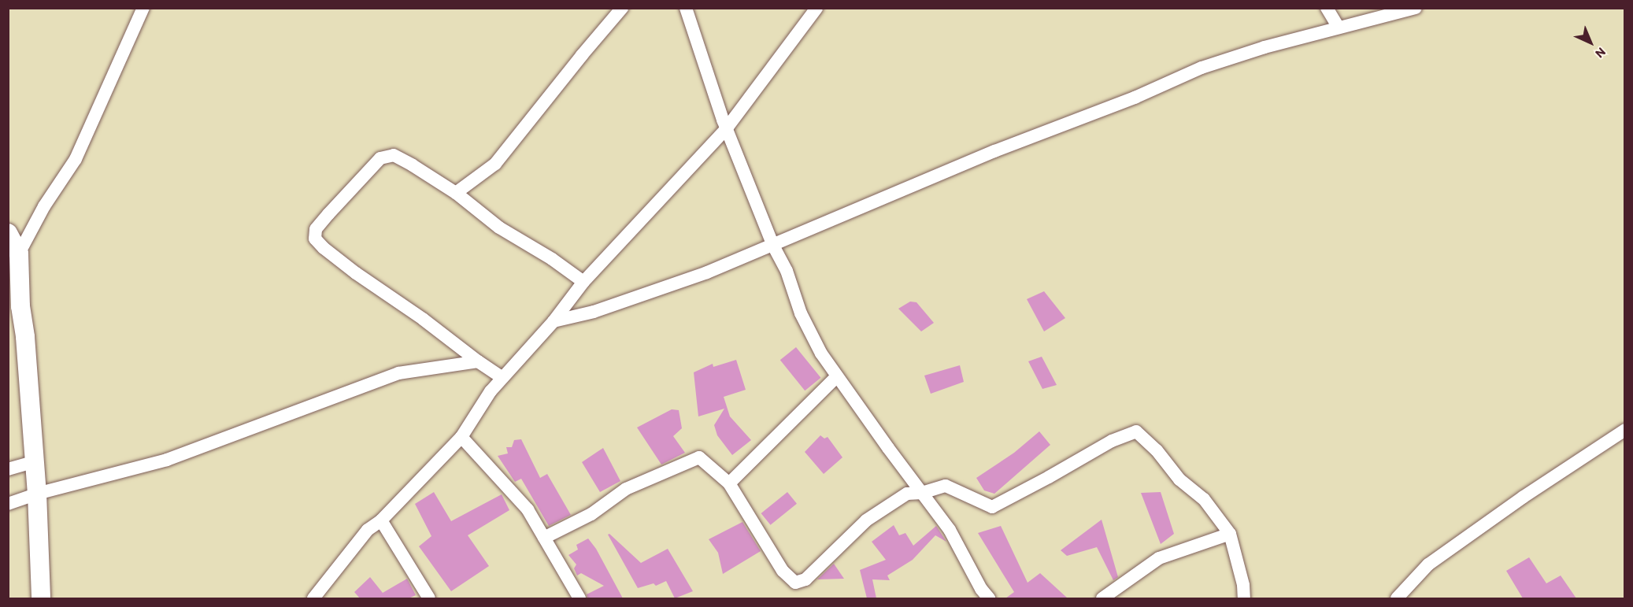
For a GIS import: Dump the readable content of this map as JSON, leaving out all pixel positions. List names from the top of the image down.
{
  "north": "bottom right"
}
